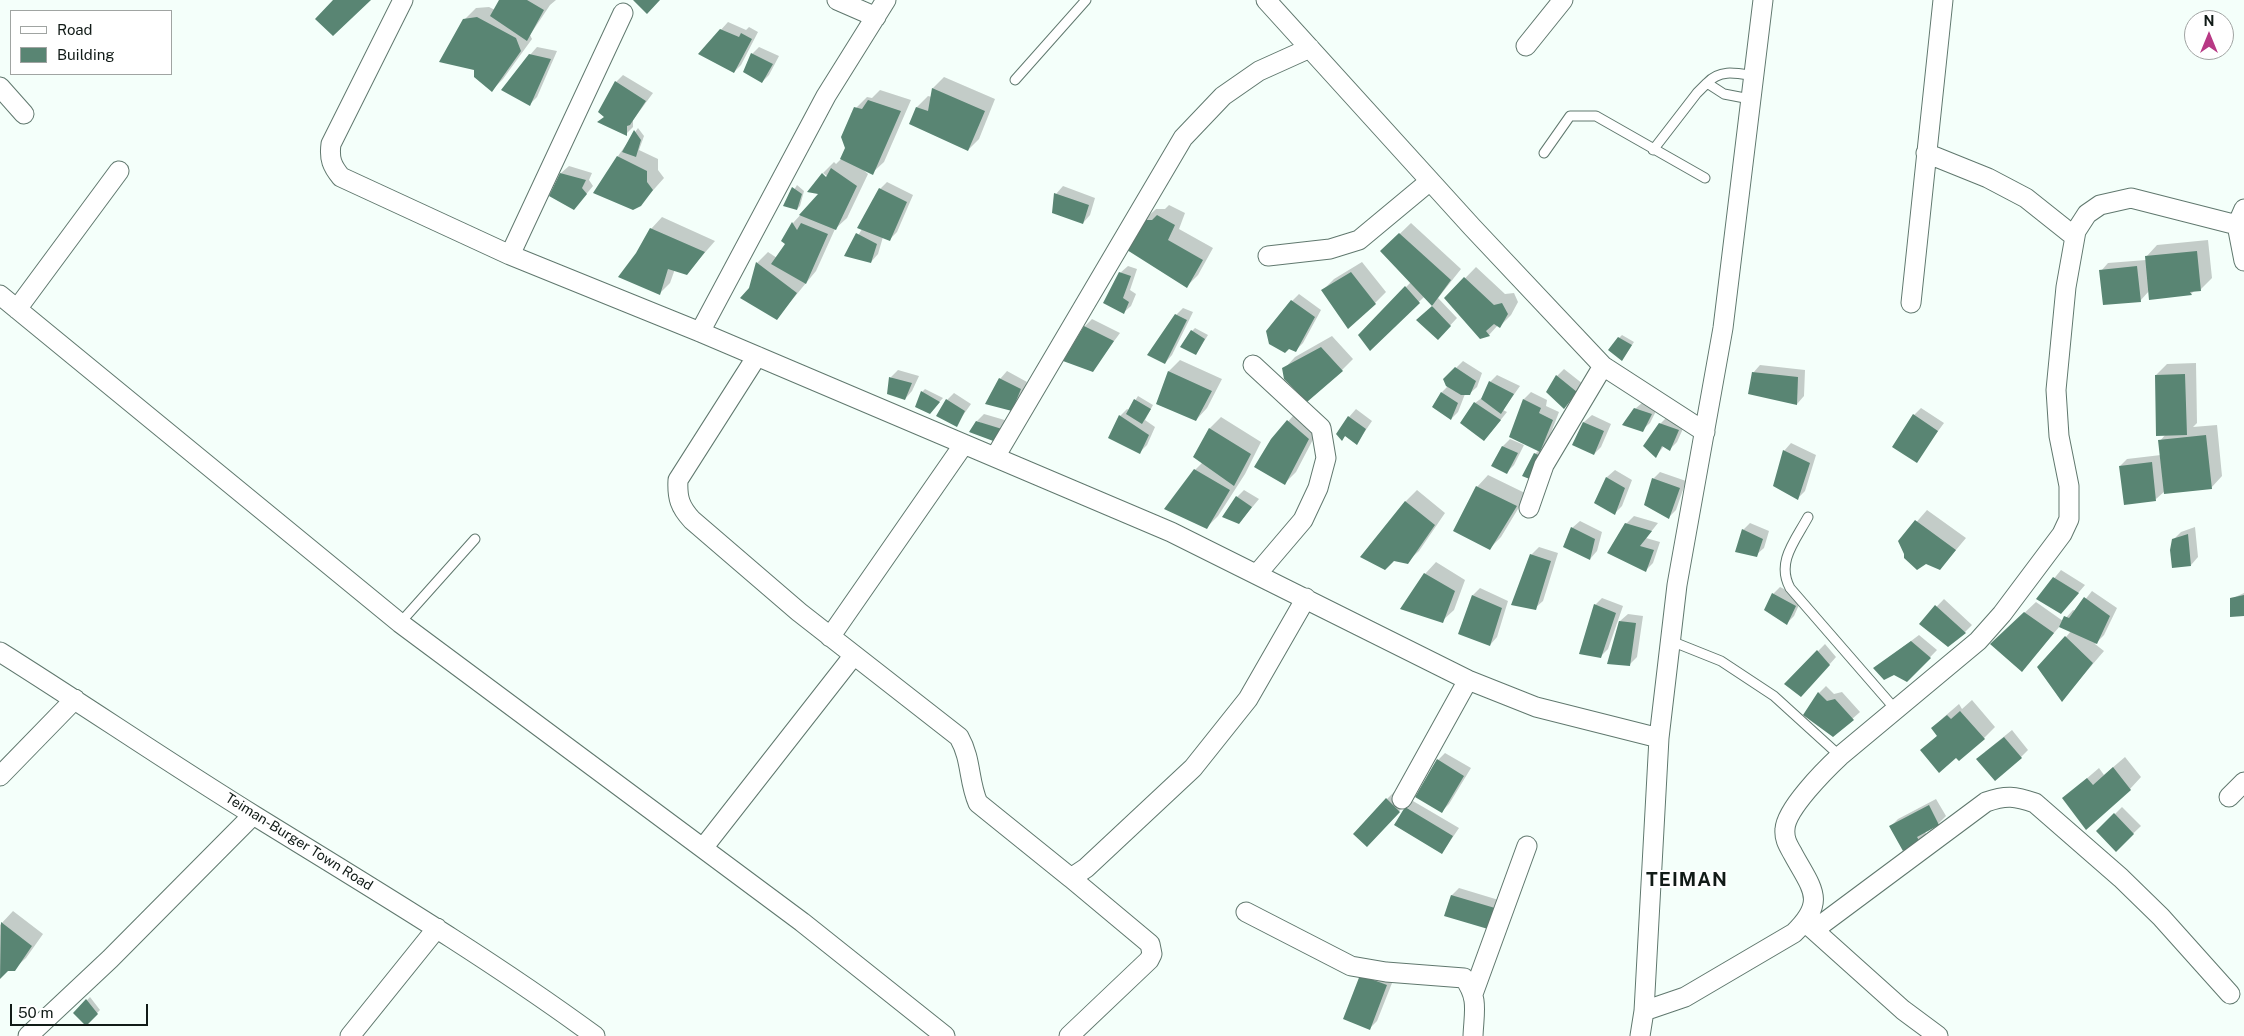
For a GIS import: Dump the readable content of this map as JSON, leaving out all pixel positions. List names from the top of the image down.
{
  "streets": {
    "street": ["Teiman-Burger Town Road"]
  },
  "districts": ["TEIMAN"],
  "legend": ["Road", "Building"],
  "scale_bar": "50 m",
  "north": "top"
}
